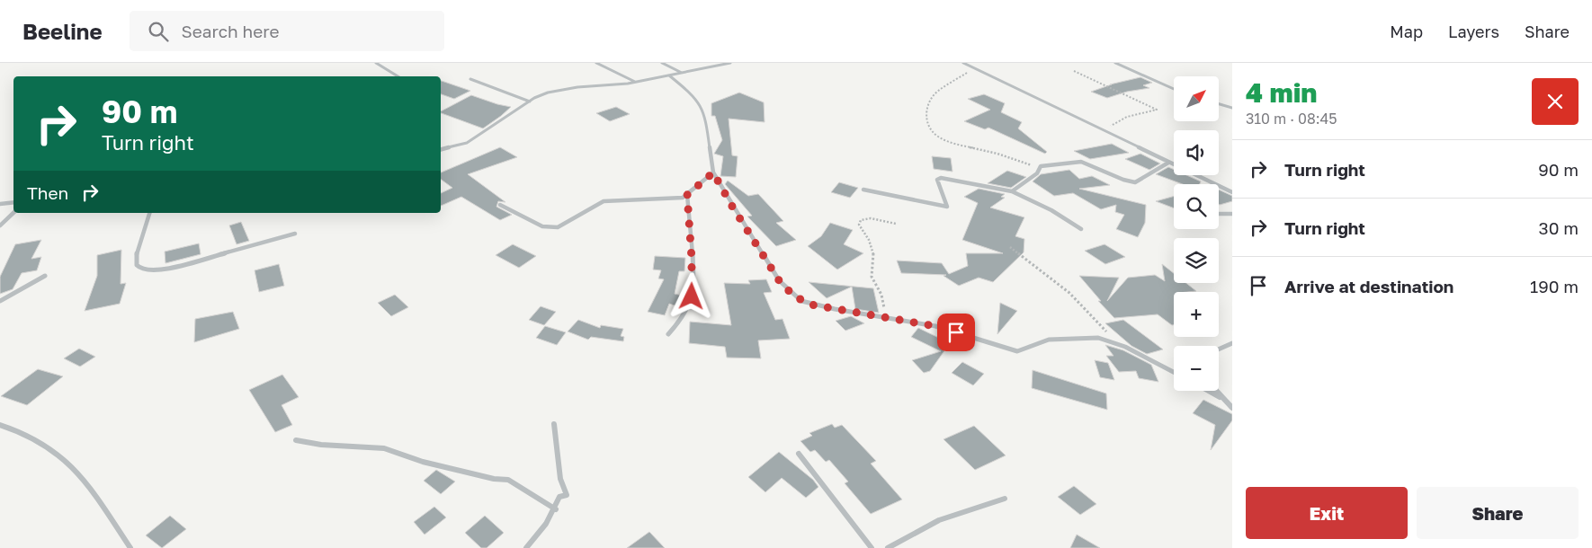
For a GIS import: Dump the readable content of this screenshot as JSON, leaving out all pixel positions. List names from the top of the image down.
{
  "north": "top right",
  "page": {
    "header": "Beeline",
    "search": "Search here",
    "nav": ["Map", "Layers", "Share"],
    "heading": ["4 min", "310 m · 08:45"],
    "map_buttons": ["+", "−"],
    "turn": ["90 m", "Turn right"],
    "list": [
      {
        "name": "Turn right",
        "value": "90 m"
      },
      {
        "name": "Turn right",
        "value": "30 m"
      },
      {
        "name": "Arrive at destination",
        "value": "190 m"
      }
    ],
    "then": "Then",
    "buttons": ["Exit", "Share"]
  }
}
